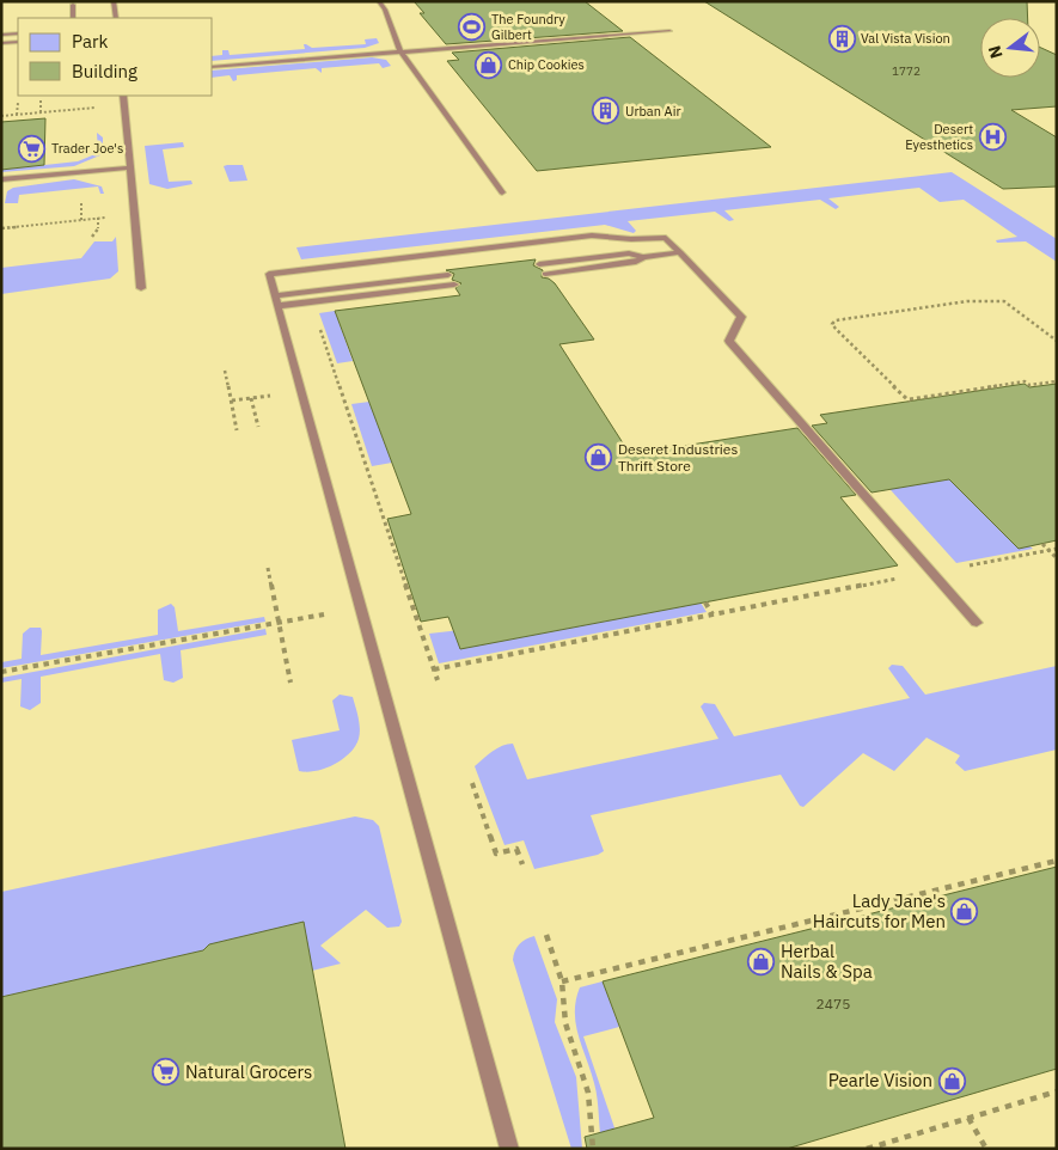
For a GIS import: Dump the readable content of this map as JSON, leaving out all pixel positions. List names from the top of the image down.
{
  "places": {
    "sports": ["The Foundry Gilbert"],
    "building": ["Val Vista Vision", "Urban Air"],
    "shop": [
      "Chip Cookies",
      "Deseret Industries Thrift Store",
      "Lady Jane's Haircuts for Men",
      "Herbal Nails & Spa",
      "Pearle Vision"
    ],
    "hospital": ["Desert Eyesthetics"],
    "supermarket": ["Trader Joe's", "Natural Grocers"]
  },
  "house_numbers": ["1772", "2475"],
  "legend": ["Park", "Building"],
  "north": "left"
}
